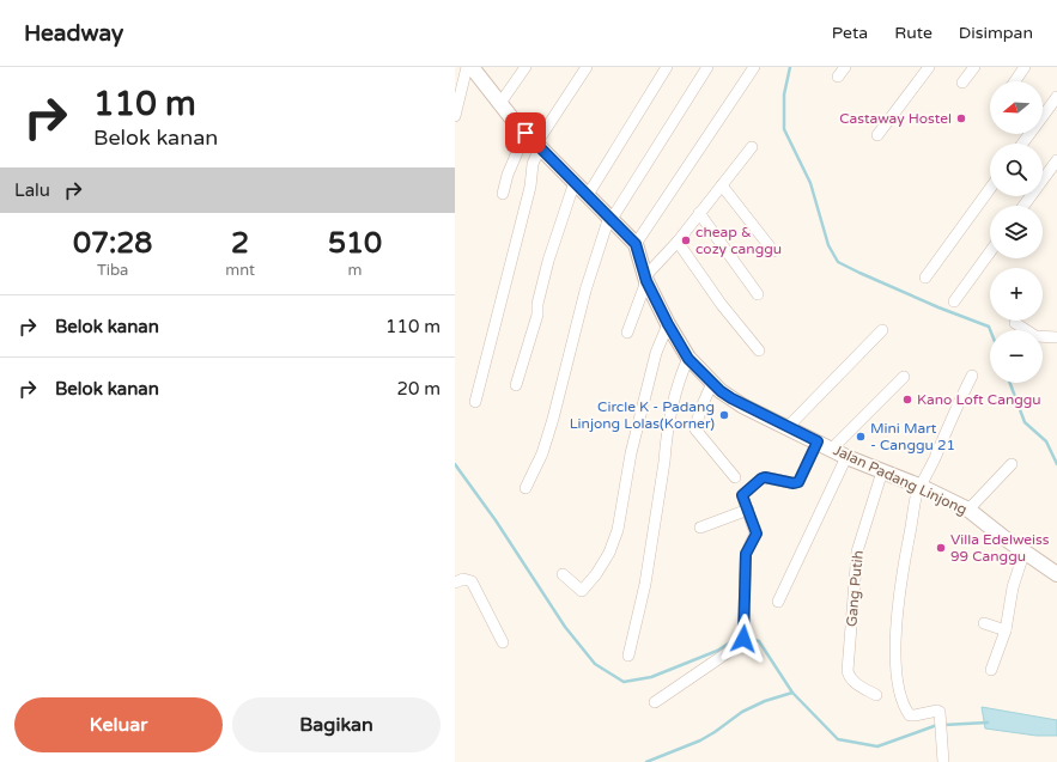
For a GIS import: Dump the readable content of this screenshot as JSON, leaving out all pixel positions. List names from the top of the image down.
{
  "streets": {
    "street": ["Jalan Padang Linjong", "Gang Putih"]
  },
  "crossings": [
    ["Jalan Padang Linjong", "Gang Putih"]
  ],
  "places": [
    "Castaway Hostel",
    "cheap & cozy canggu",
    "Kano Loft Canggu",
    "Circle K - Padang Linjong Lolas(Korner)",
    "Mini Mart - Canggu 21",
    "Villa Edelweiss 99 Canggu"
  ],
  "north": "left",
  "page": {
    "header": "Headway",
    "nav": ["Peta", "Rute", "Disimpan"],
    "turn": ["110 m", "Belok kanan"],
    "map_buttons": ["+", "−"],
    "then": "Lalu",
    "eta": [
      "07:28",
      "Tiba",
      "2",
      "mnt",
      "510",
      "m"
    ],
    "list": [
      {
        "name": "Belok kanan",
        "value": "110 m"
      },
      {
        "name": "Belok kanan",
        "value": "20 m"
      }
    ],
    "buttons": ["Keluar", "Bagikan"]
  }
}
